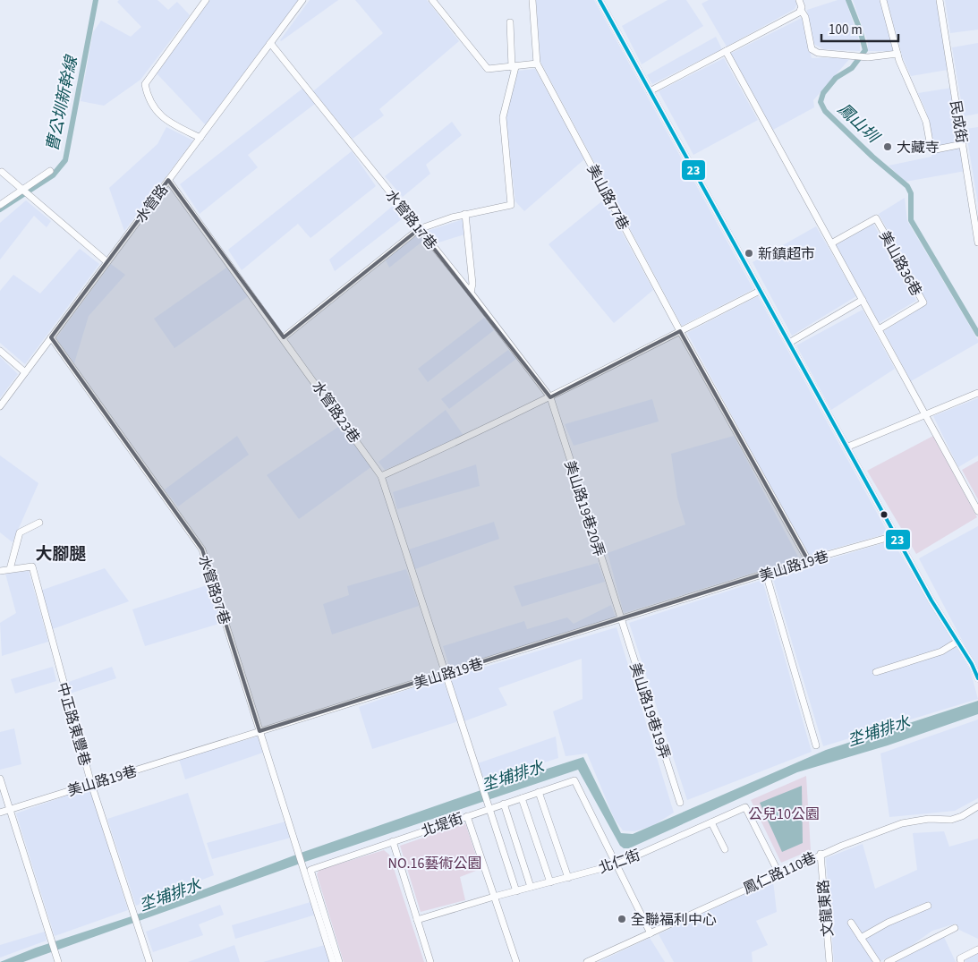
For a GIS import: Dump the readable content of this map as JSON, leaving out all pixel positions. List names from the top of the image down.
{
  "streets": {
    "street": [
      "民成街",
      "美山路77巷",
      "水管路",
      "水管路17巷",
      "美山路36巷",
      "水管路23巷",
      "美山路19巷20弄",
      "美山路19巷",
      "水管路97巷",
      "美山路19巷19弄",
      "中正路東豐巷",
      "北堤街",
      "北仁街",
      "鳳仁路110巷",
      "文龍東路"
    ]
  },
  "crossings": [
    ["美山路77巷", "美山路19巷"],
    ["水管路", "水管路17巷"],
    ["水管路", "水管路23巷"],
    ["水管路", "水管路97巷"],
    ["水管路17巷", "美山路19巷20弄"],
    ["水管路23巷", "美山路19巷"],
    ["水管路23巷", "北堤街"],
    ["水管路23巷", "北仁街"],
    ["美山路19巷20弄", "美山路19巷"],
    ["美山路19巷20弄", "美山路19巷19弄"],
    ["美山路19巷", "水管路97巷"],
    ["美山路19巷", "美山路19巷19弄"],
    ["美山路19巷", "中正路東豐巷"],
    ["水管路97巷", "北堤街"],
    ["北堤街", "北仁街"],
    ["北仁街", "鳳仁路110巷"],
    ["鳳仁路110巷", "文龍東路"]
  ],
  "districts": ["大腳腿"],
  "water": ["曹公圳新幹線", "鳳山圳", "坔埔排水"],
  "parks": ["公兒10公園", "NO.16藝術公園"],
  "places": ["大藏寺", "新鎮超市", "全聯福利中心"],
  "lines": ["transit line 23"],
  "scale_bar": "100 m"
}
